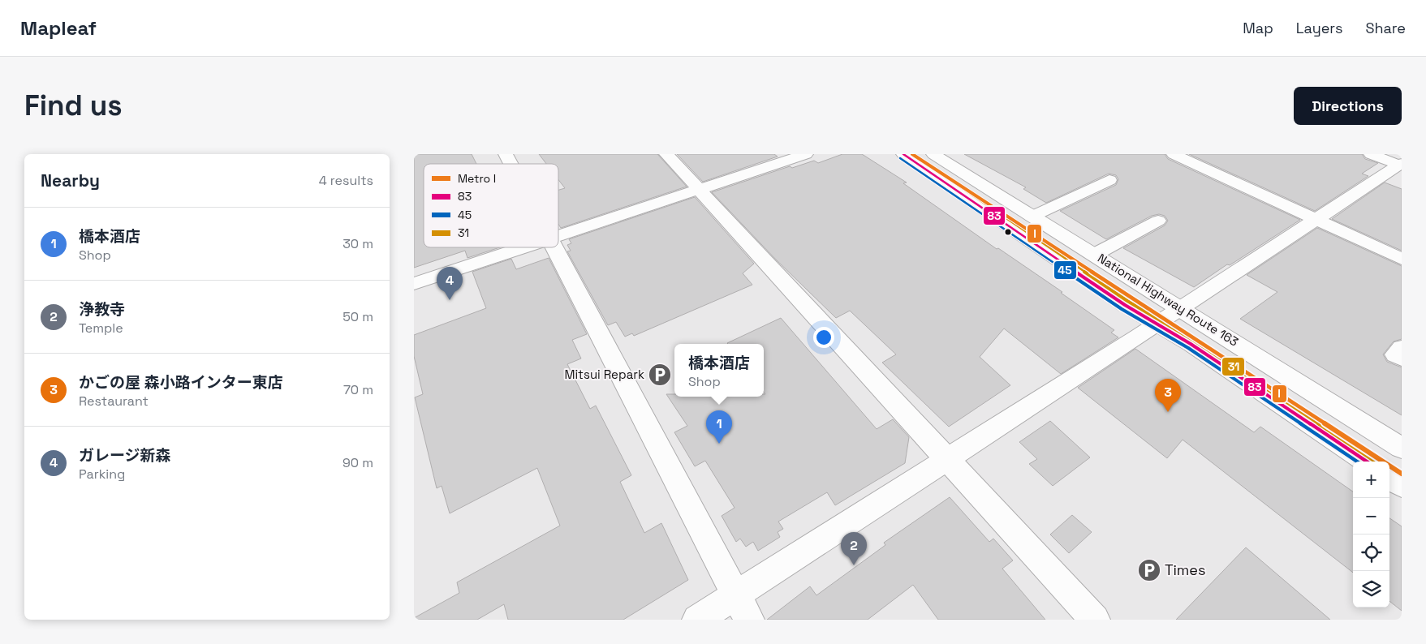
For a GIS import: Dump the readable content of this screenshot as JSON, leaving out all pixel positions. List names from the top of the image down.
{
  "streets": {
    "main road": ["National Highway Route 163"]
  },
  "places": {
    "parking": ["Mitsui Repark", "Times"]
  },
  "lines": [
    "metro line I",
    "transit line 83",
    "transit line 31",
    "transit line 45"
  ],
  "legend": [
    "Metro I",
    "83",
    "45",
    "31"
  ],
  "page": {
    "header": "Mapleaf",
    "nav": ["Map", "Layers", "Share"],
    "buttons": "Directions",
    "title": "Find us",
    "heading": ["Nearby", "4 results"],
    "list": [
      {
        "mark": "1",
        "name": "橋本酒店",
        "note": "Shop",
        "value": "30 m"
      },
      {
        "mark": "2",
        "name": "浄教寺",
        "note": "Temple",
        "value": "50 m"
      },
      {
        "mark": "3",
        "name": "かごの屋 森小路インター東店",
        "note": "Restaurant",
        "value": "70 m"
      },
      {
        "mark": "4",
        "name": "ガレージ新森",
        "note": "Parking",
        "value": "90 m"
      }
    ],
    "pins": [
      "4",
      "3",
      "1",
      "2"
    ],
    "popup": ["橋本酒店", "Shop"],
    "map_buttons": ["+", "−"]
  }
}
